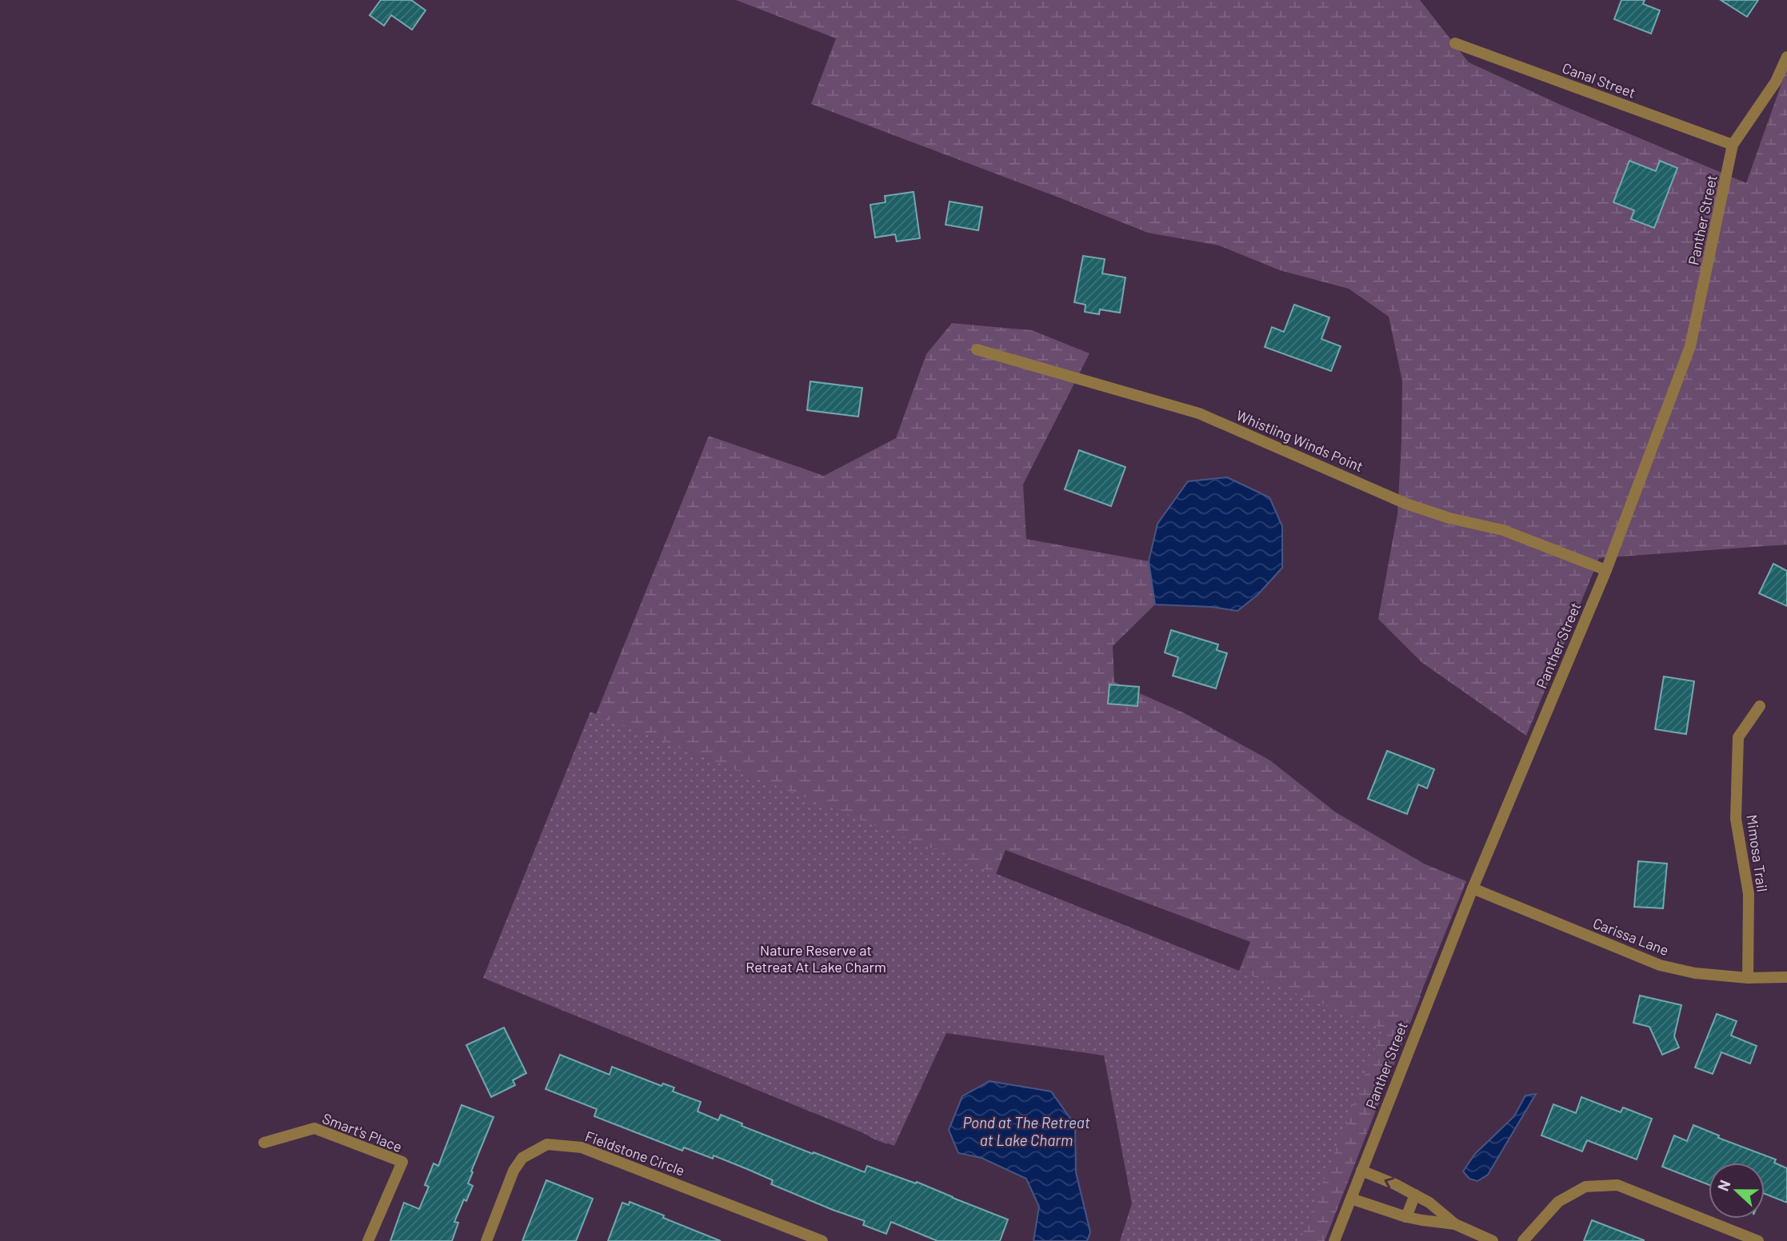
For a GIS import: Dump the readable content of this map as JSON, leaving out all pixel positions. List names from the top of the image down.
{
  "streets": {
    "street": [
      "Canal Street",
      "Panther Street",
      "Whistling Winds Point",
      "Mimosa Trail",
      "Carissa Lane",
      "Smart's Place",
      "Fieldstone Circle"
    ]
  },
  "crossings": [
    ["Canal Street", "Panther Street"],
    ["Panther Street", "Whistling Winds Point"],
    ["Panther Street", "Carissa Lane"],
    ["Mimosa Trail", "Carissa Lane"]
  ],
  "water": ["Pond at The Retreat at Lake Charm"],
  "parks": ["Nature Reserve at Retreat At Lake Charm"],
  "north": "left"
}
